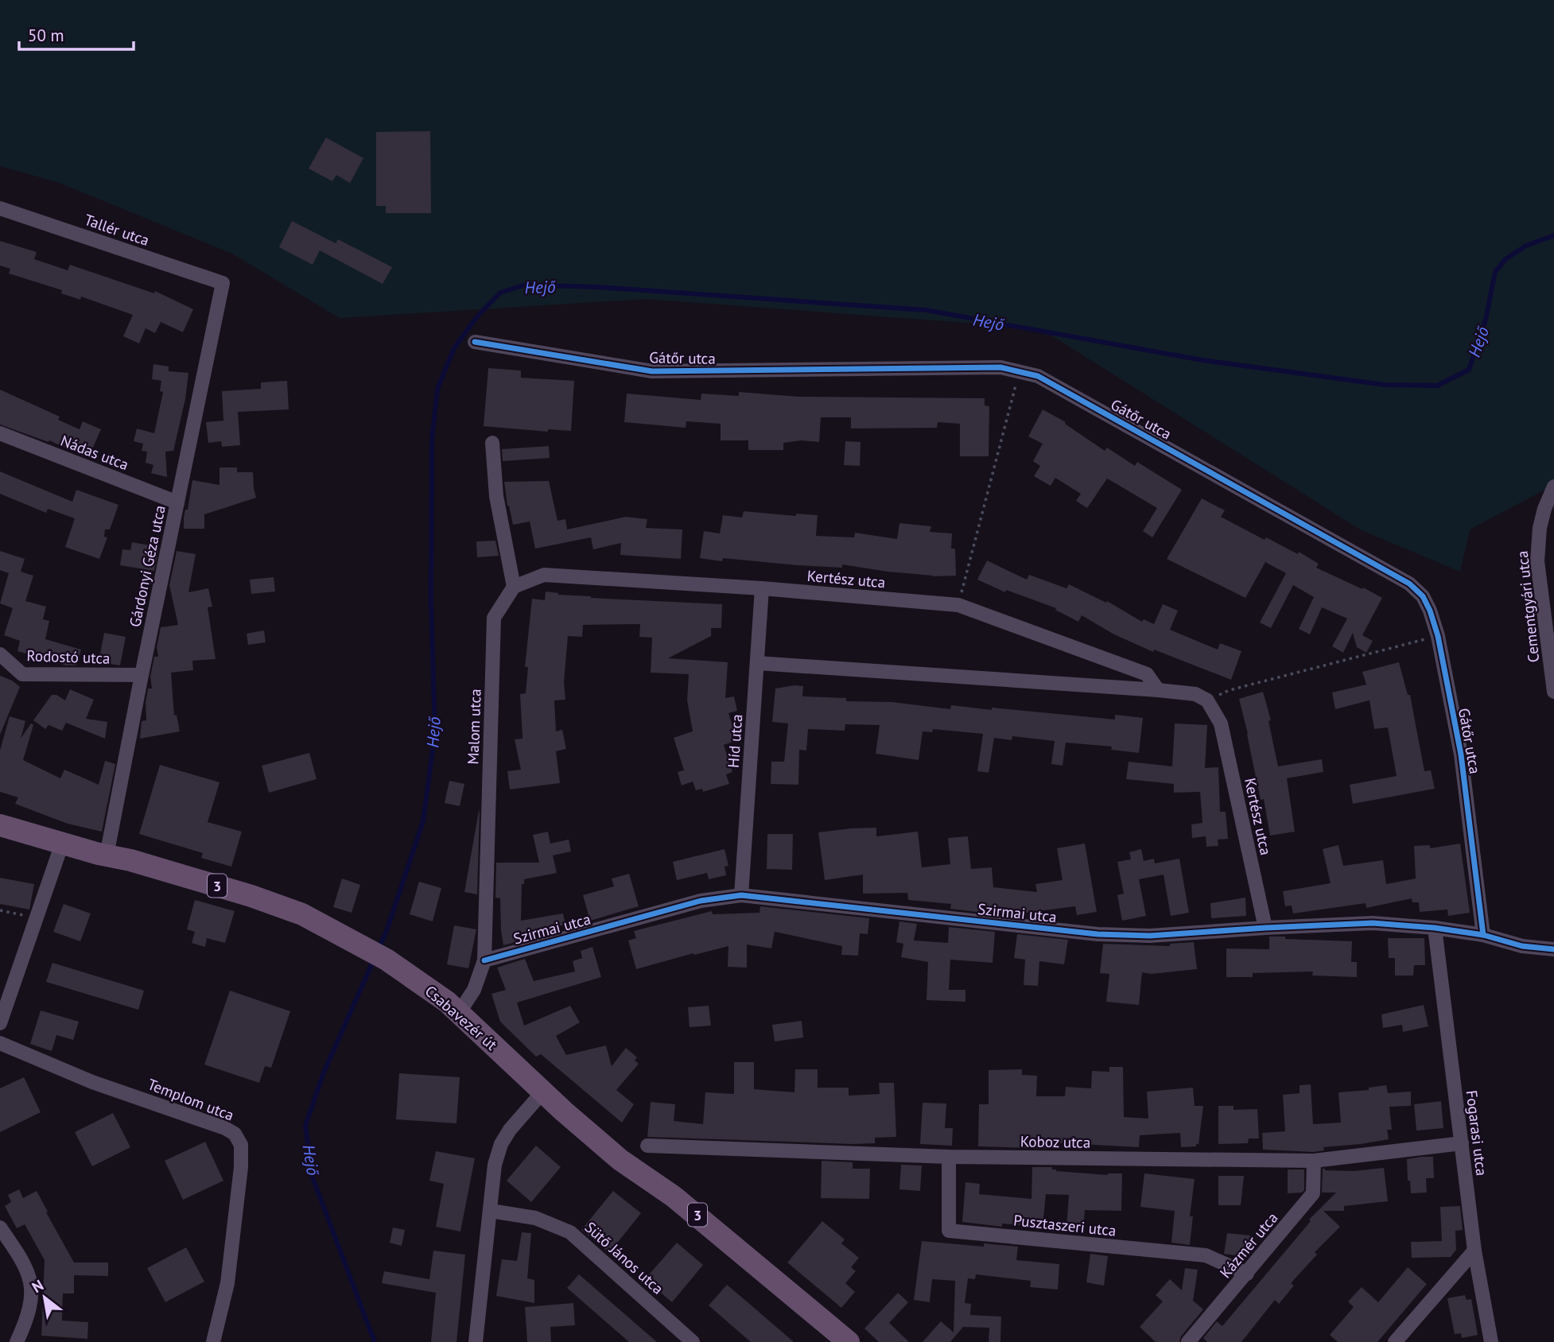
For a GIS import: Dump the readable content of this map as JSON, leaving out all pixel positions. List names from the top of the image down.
{
  "streets": {
    "main road": ["3", "Csabavezér út"],
    "street": [
      "Tallér utca",
      "Gátőr utca",
      "Nádas utca",
      "Gárdonyi Géza utca",
      "Kertész utca",
      "Cementgyári utca",
      "Rodostó utca",
      "Malom utca",
      "Híd utca",
      "Szirmai utca",
      "Templom utca",
      "Fogarasi utca",
      "Koboz utca",
      "Pusztaszeri utca",
      "Kázmér utca",
      "Sütő János utca"
    ]
  },
  "crossings": [
    ["Tallér utca", "Gárdonyi Géza utca"],
    ["Gátőr utca", "Szirmai utca"],
    ["Nádas utca", "Gárdonyi Géza utca"],
    ["Gárdonyi Géza utca", "Rodostó utca"],
    ["Gárdonyi Géza utca", "Csabavezér út"],
    ["Kertész utca", "Malom utca"],
    ["Kertész utca", "Híd utca"],
    ["Kertész utca", "Szirmai utca"],
    ["Malom utca", "Szirmai utca"],
    ["Malom utca", "Csabavezér út"],
    ["Híd utca", "Szirmai utca"],
    ["Szirmai utca", "Fogarasi utca"],
    ["Fogarasi utca", "Koboz utca"],
    ["Koboz utca", "Pusztaszeri utca"],
    ["Koboz utca", "Kázmér utca"],
    ["Pusztaszeri utca", "Kázmér utca"]
  ],
  "water": ["Hejő"],
  "scale_bar": "50 m",
  "north": "top left"
}
